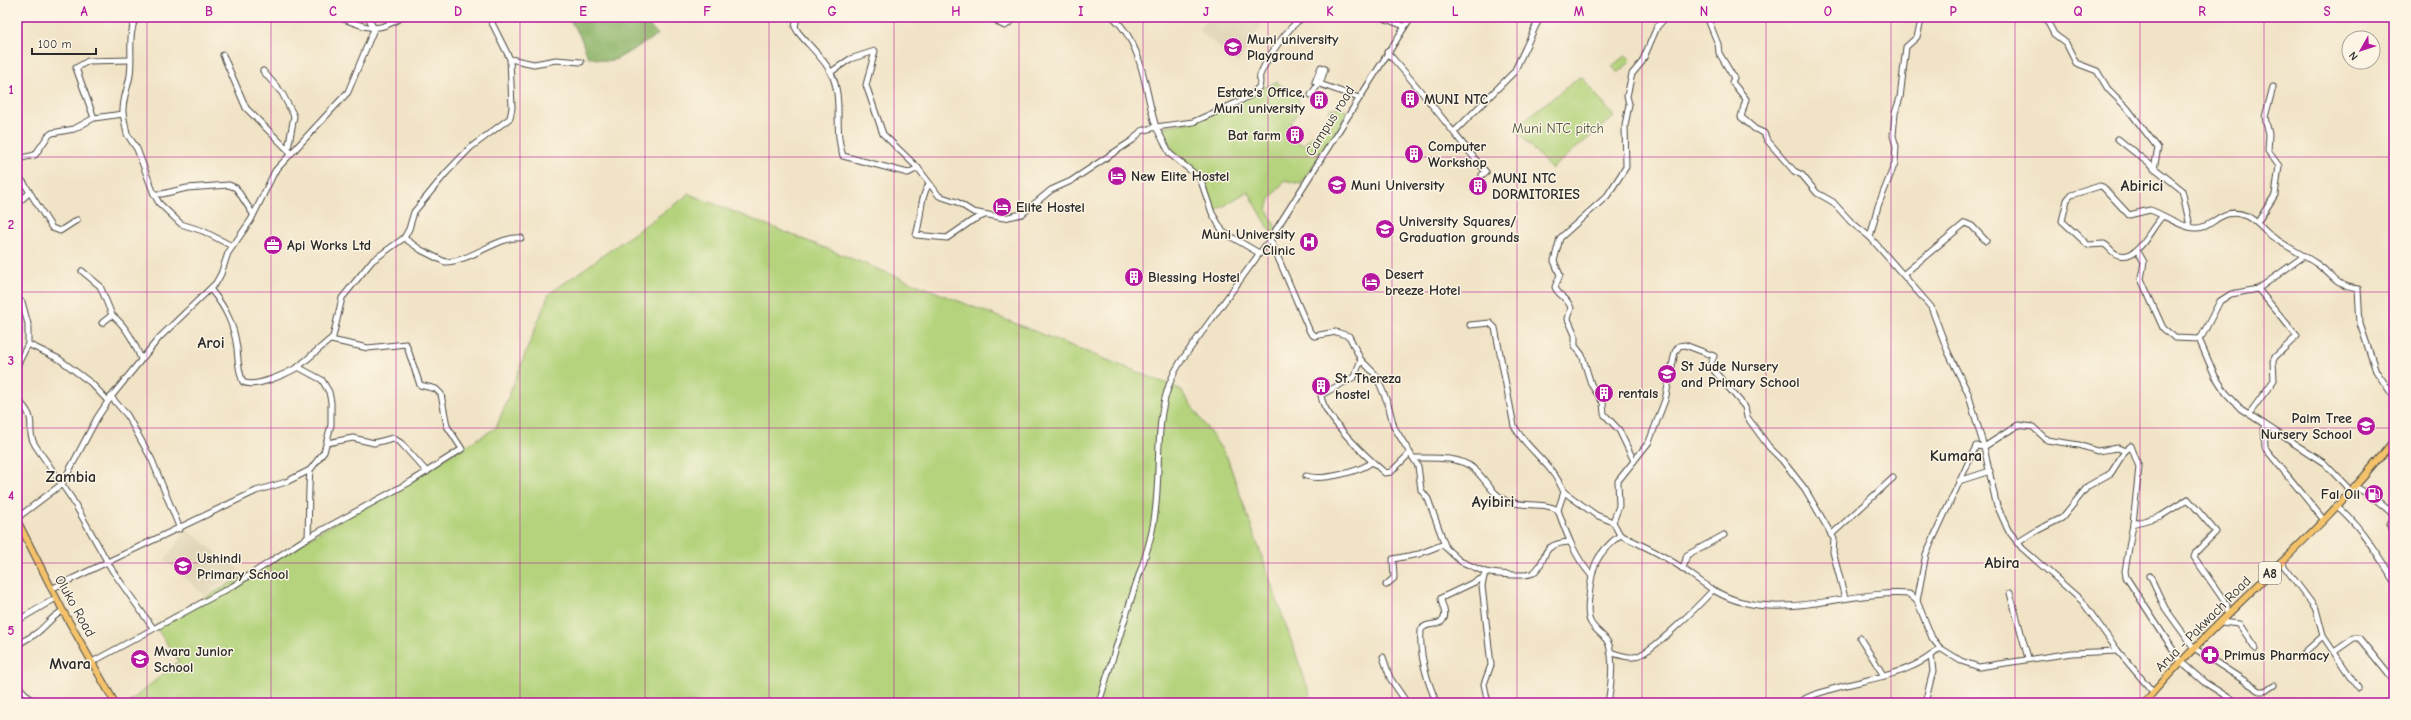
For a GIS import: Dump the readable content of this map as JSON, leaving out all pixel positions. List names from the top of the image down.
{
  "streets": {
    "main road": ["A8", "Oluko Road", "Arua - Pakwach Road"],
    "street": ["Campus road"]
  },
  "districts": [
    "Abirici",
    "Aroi",
    "Kumara",
    "Zambia",
    "Ayibiri",
    "Abira",
    "Mvara"
  ],
  "parks": ["Muni NTC pitch"],
  "places": {
    "school or university": [
      "Muni university Playground",
      "Muni University",
      "University Squares/ Graduation grounds",
      "St Jude Nursery and Primary School",
      "Palm Tree Nursery School",
      "Ushindi Primary School",
      "Mvara Junior School"
    ],
    "building": [
      "MUNI NTC",
      "Estate's Office, Muni university",
      "Bat farm",
      "Computer Workshop",
      "MUNI NTC DORMITORIES",
      "Blessing Hostel",
      "St. Thereza hostel",
      "rentals"
    ],
    "hotel": ["New Elite Hostel", "Elite Hostel", "Desert breeze Hotel"],
    "hospital": ["Muni University Clinic"],
    "office": ["Api Works Ltd"],
    "fuel station": ["Fal Oil"],
    "pharmacy": ["Primus Pharmacy"]
  },
  "scale_bar": "100 m",
  "north": "bottom left",
  "grid": {
    "columns": [
      "A",
      "B",
      "C",
      "D",
      "E",
      "F",
      "G",
      "H",
      "I",
      "J",
      "K",
      "L",
      "M",
      "N",
      "O",
      "P",
      "Q",
      "R",
      "S"
    ],
    "rows": [
      "1",
      "2",
      "3",
      "4",
      "5"
    ]
  }
}
